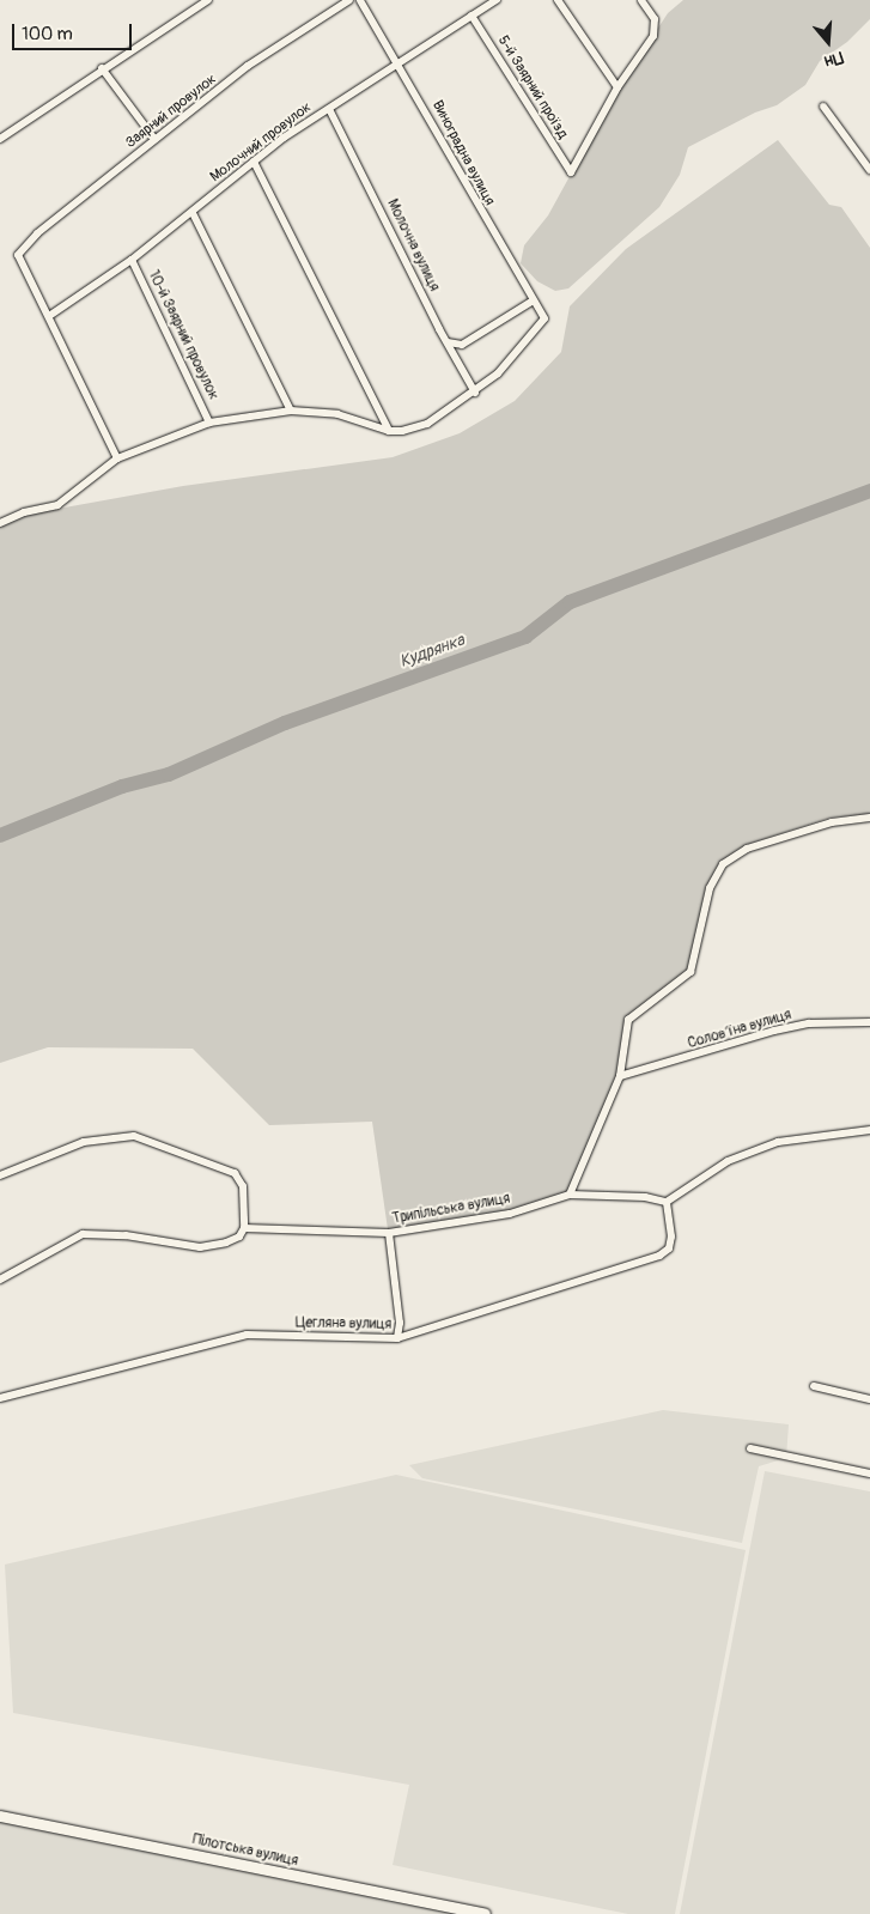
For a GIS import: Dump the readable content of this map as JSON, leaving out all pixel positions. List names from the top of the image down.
{
  "streets": {
    "street": [
      "5-й Заярний проїзд",
      "Заярний провулок",
      "Молочний провулок",
      "Виноградна вулиця",
      "Молочна вулиця",
      "10-й Заярний провулок",
      "Соловʼїна вулиця",
      "Трипільська вулиця",
      "Цегляна вулиця",
      "Пілотська вулиця"
    ]
  },
  "crossings": [
    ["5-й Заярний проїзд", "Молочний провулок"],
    ["Заярний провулок", "Молочний провулок"],
    ["Молочний провулок", "Виноградна вулиця"],
    ["Молочний провулок", "Молочна вулиця"],
    ["Молочний провулок", "10-й Заярний провулок"],
    ["Виноградна вулиця", "Молочна вулиця"],
    ["Трипільська вулиця", "Цегляна вулиця"]
  ],
  "water": ["Кудрянка"],
  "scale_bar": "100 m",
  "north": "bottom"
}
